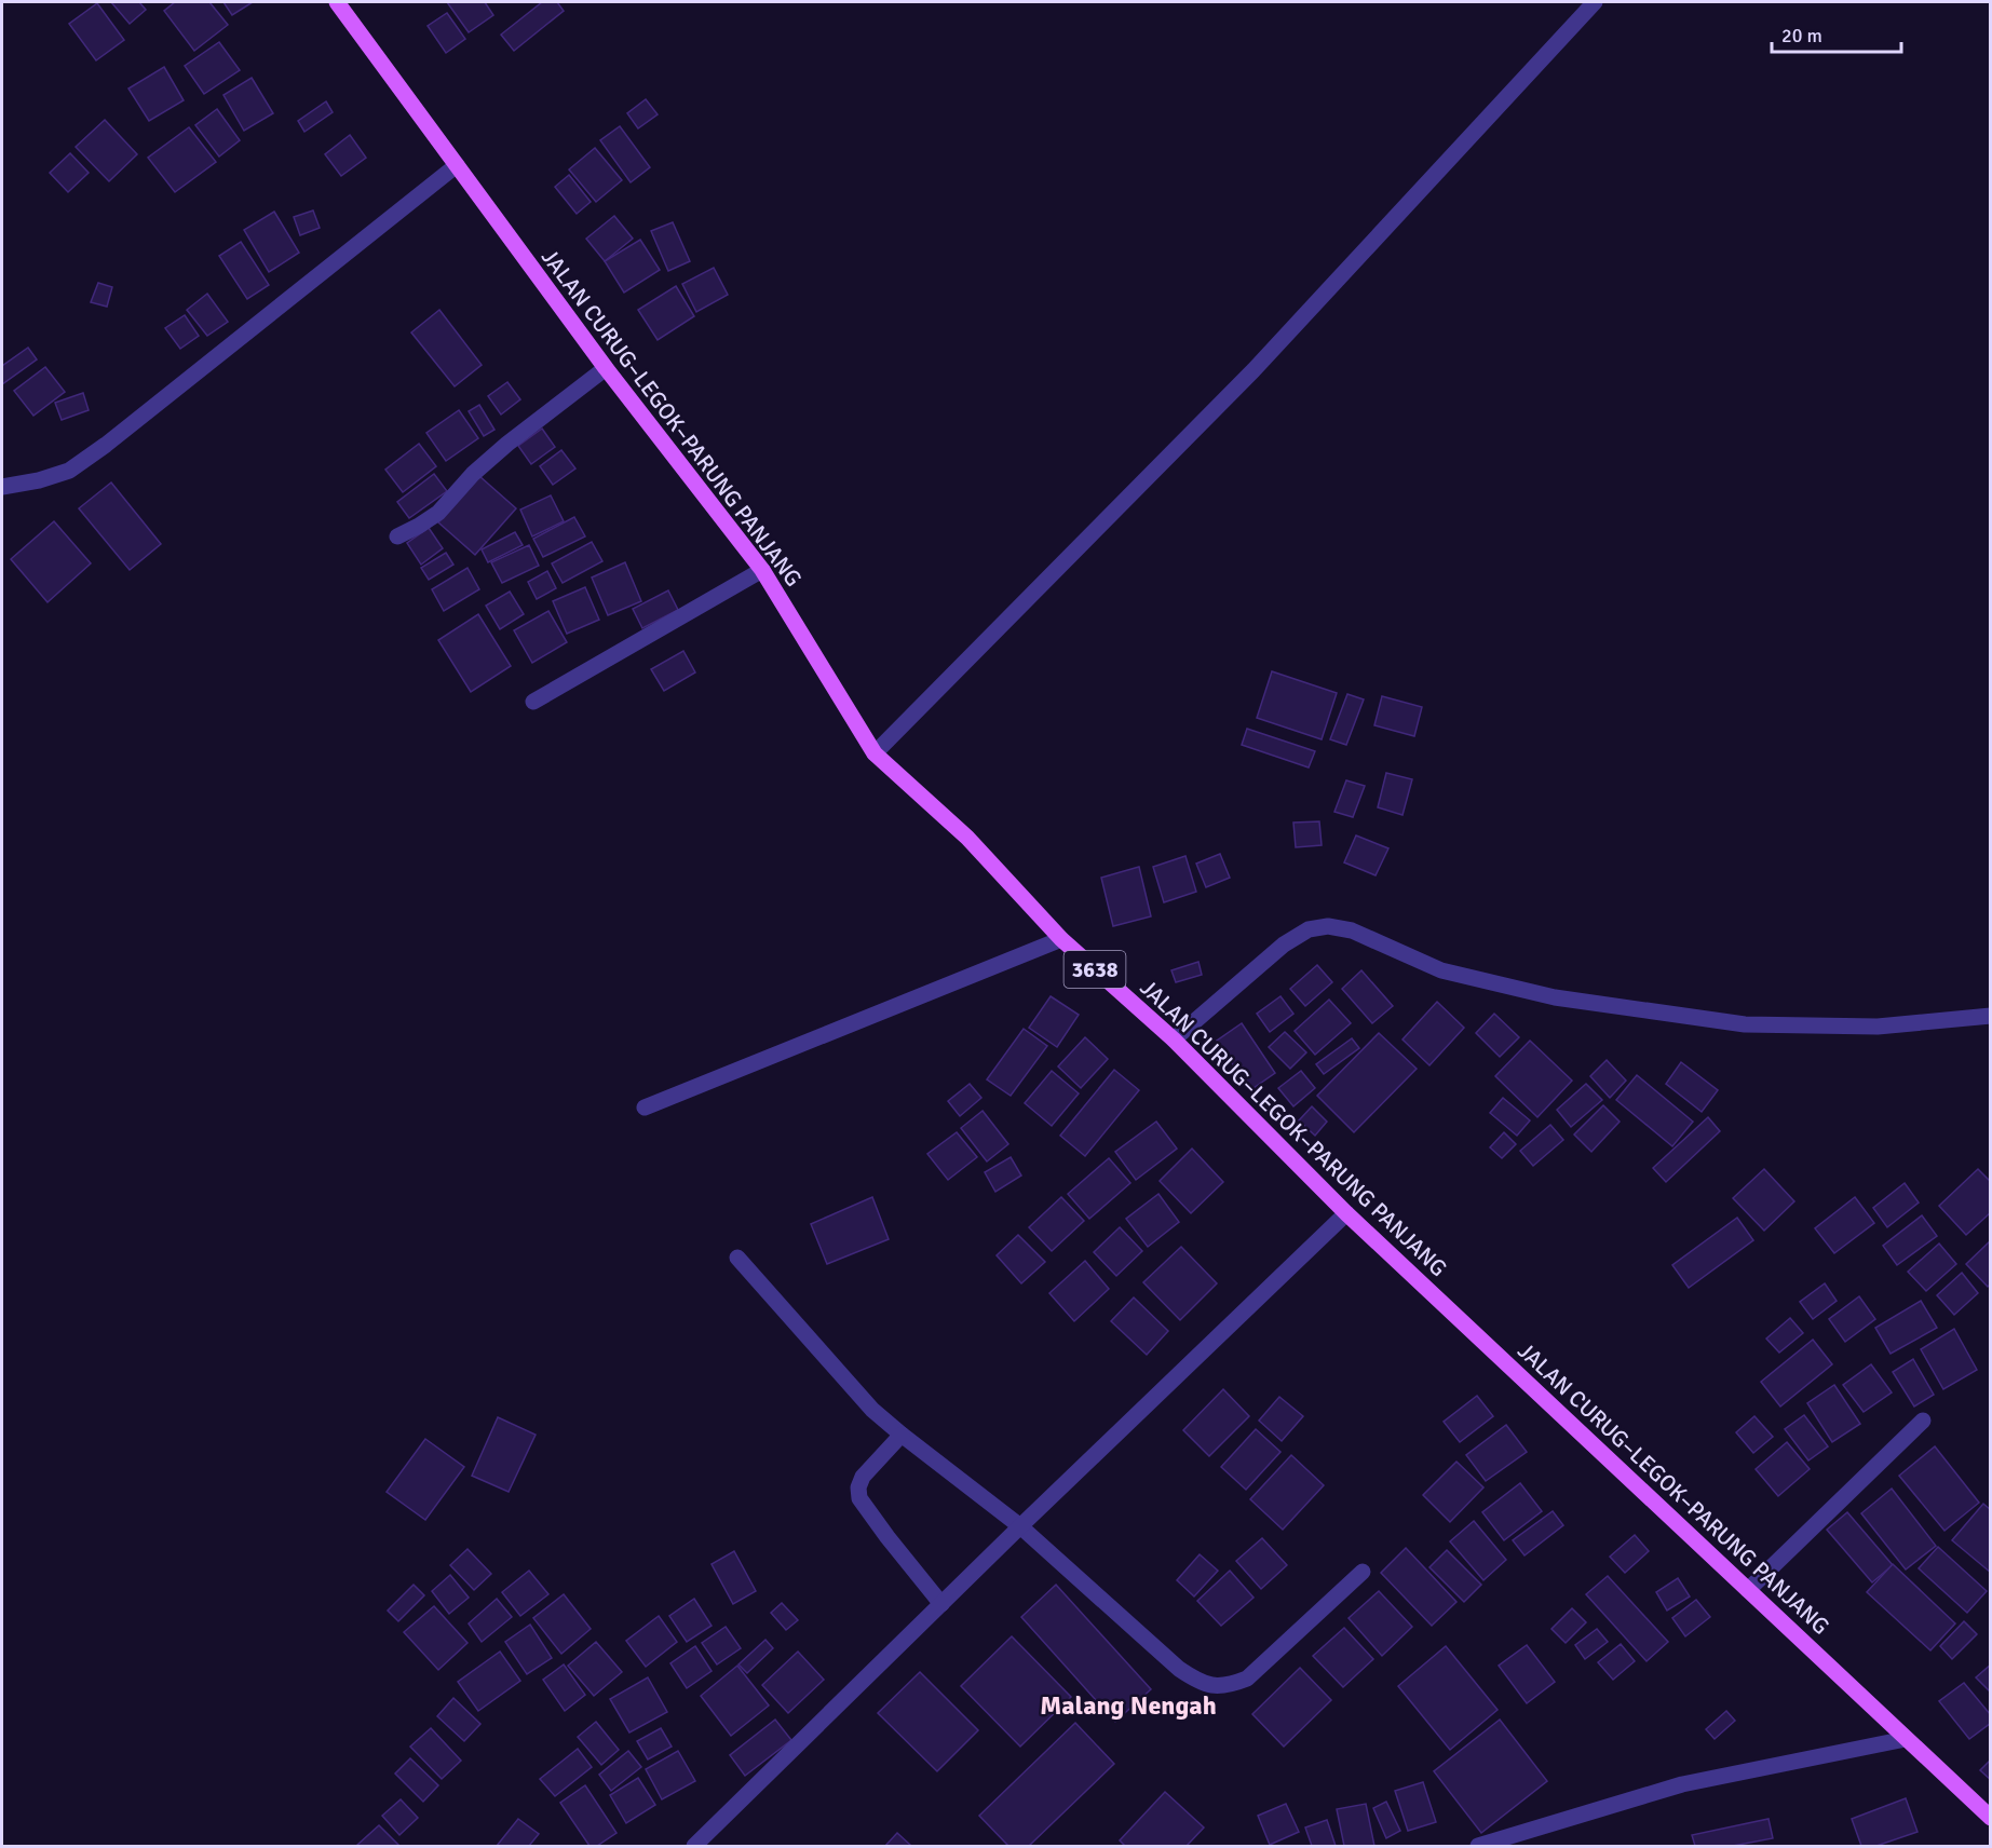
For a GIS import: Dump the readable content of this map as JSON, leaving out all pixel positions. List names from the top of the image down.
{
  "streets": {
    "main road": ["JALAN CURUG–LEGOK–PARUNG PANJANG", "3638"]
  },
  "districts": ["Malang Nengah"],
  "scale_bar": "20 m"
}
